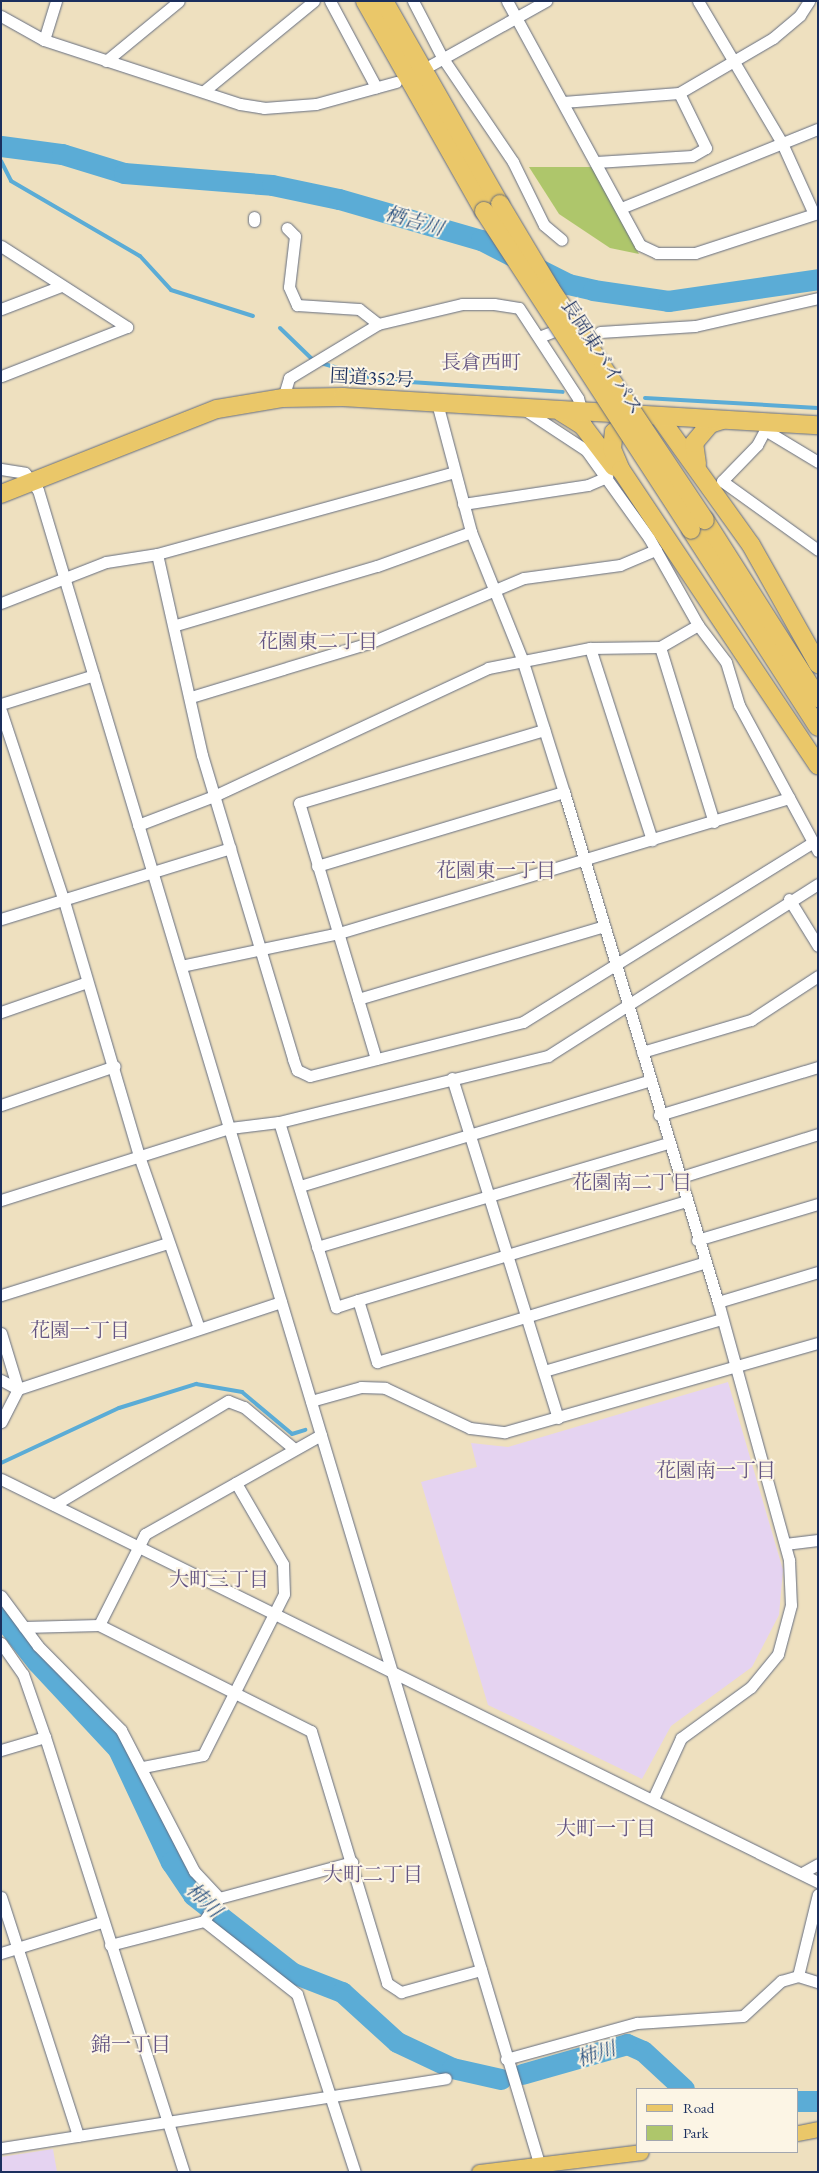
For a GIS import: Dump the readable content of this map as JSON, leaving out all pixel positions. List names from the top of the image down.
{
  "streets": {
    "highway": ["長岡東バイパス", "国道352号"]
  },
  "districts": [
    "長倉西町",
    "花園東二丁目",
    "花園東一丁目",
    "花園南二丁目",
    "花園一丁目",
    "花園南一丁目",
    "大町三丁目",
    "大町一丁目",
    "大町二丁目",
    "錦一丁目"
  ],
  "water": ["栖吉川", "柿川"],
  "legend": ["Road", "Park"]
}
